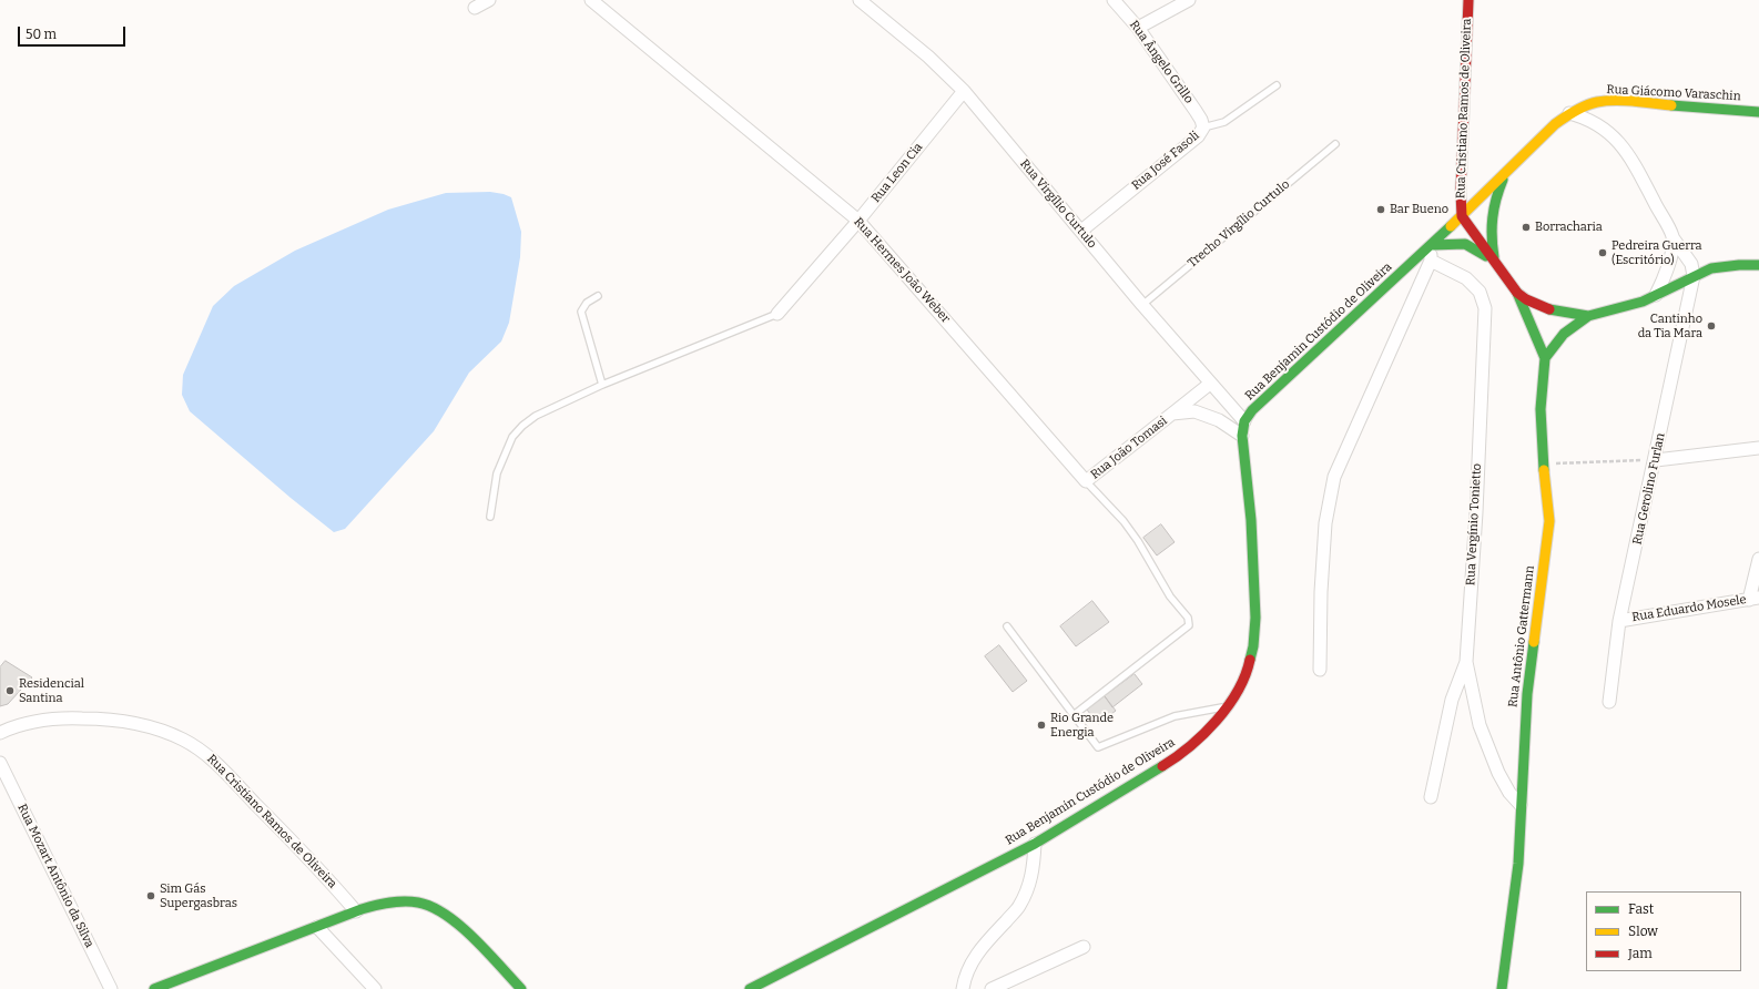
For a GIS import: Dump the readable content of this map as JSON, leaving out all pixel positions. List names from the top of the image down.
{
  "streets": {
    "main road": [
      "Rua Giácomo Varaschin",
      "Rua Cristiano Ramos de Oliveira",
      "Rua Benjamin Custódio de Oliveira",
      "Rua Antônio Gattermann"
    ],
    "street": [
      "Rua Ângelo Grillo",
      "Rua José Fasoli",
      "Rua Leon Cia",
      "Rua Virgílio Curtulo",
      "Rua Hermes João Weber",
      "Rua João Tomasi",
      "Rua Gerolino Furlan",
      "Rua Vergínio Tonietto",
      "Rua Eduardo Mosele",
      "Rua Mozart Antônio da Silva"
    ],
    "lane": ["Trecho Virgílio Curtulo"]
  },
  "crossings": [
    ["Rua Ângelo Grillo", "Rua José Fasoli"],
    ["Rua Giácomo Varaschin", "Rua Cristiano Ramos de Oliveira"],
    ["Rua Giácomo Varaschin", "Rua Benjamin Custódio de Oliveira"],
    ["Rua Cristiano Ramos de Oliveira", "Rua Benjamin Custódio de Oliveira"],
    ["Rua José Fasoli", "Rua Virgílio Curtulo"],
    ["Rua Leon Cia", "Rua Virgílio Curtulo"],
    ["Rua Leon Cia", "Rua Hermes João Weber"],
    ["Rua Virgílio Curtulo", "Trecho Virgílio Curtulo"],
    ["Rua Virgílio Curtulo", "Rua Benjamin Custódio de Oliveira"],
    ["Rua Virgílio Curtulo", "Rua João Tomasi"],
    ["Rua Hermes João Weber", "Rua João Tomasi"],
    ["Rua Benjamin Custódio de Oliveira", "Rua João Tomasi"],
    ["Rua Gerolino Furlan", "Rua Eduardo Mosele"],
    ["Rua Vergínio Tonietto", "Rua Antônio Gattermann"]
  ],
  "places": [
    "Bar Bueno",
    "Borracharia",
    "Pedreira Guerra (Escritório)",
    "Cantinho da Tia Mara",
    "Residencial Santina",
    "Rio Grande Energia",
    "Sim Gás Supergasbras"
  ],
  "legend": ["Fast", "Slow", "Jam"],
  "scale_bar": "50 m"
}
